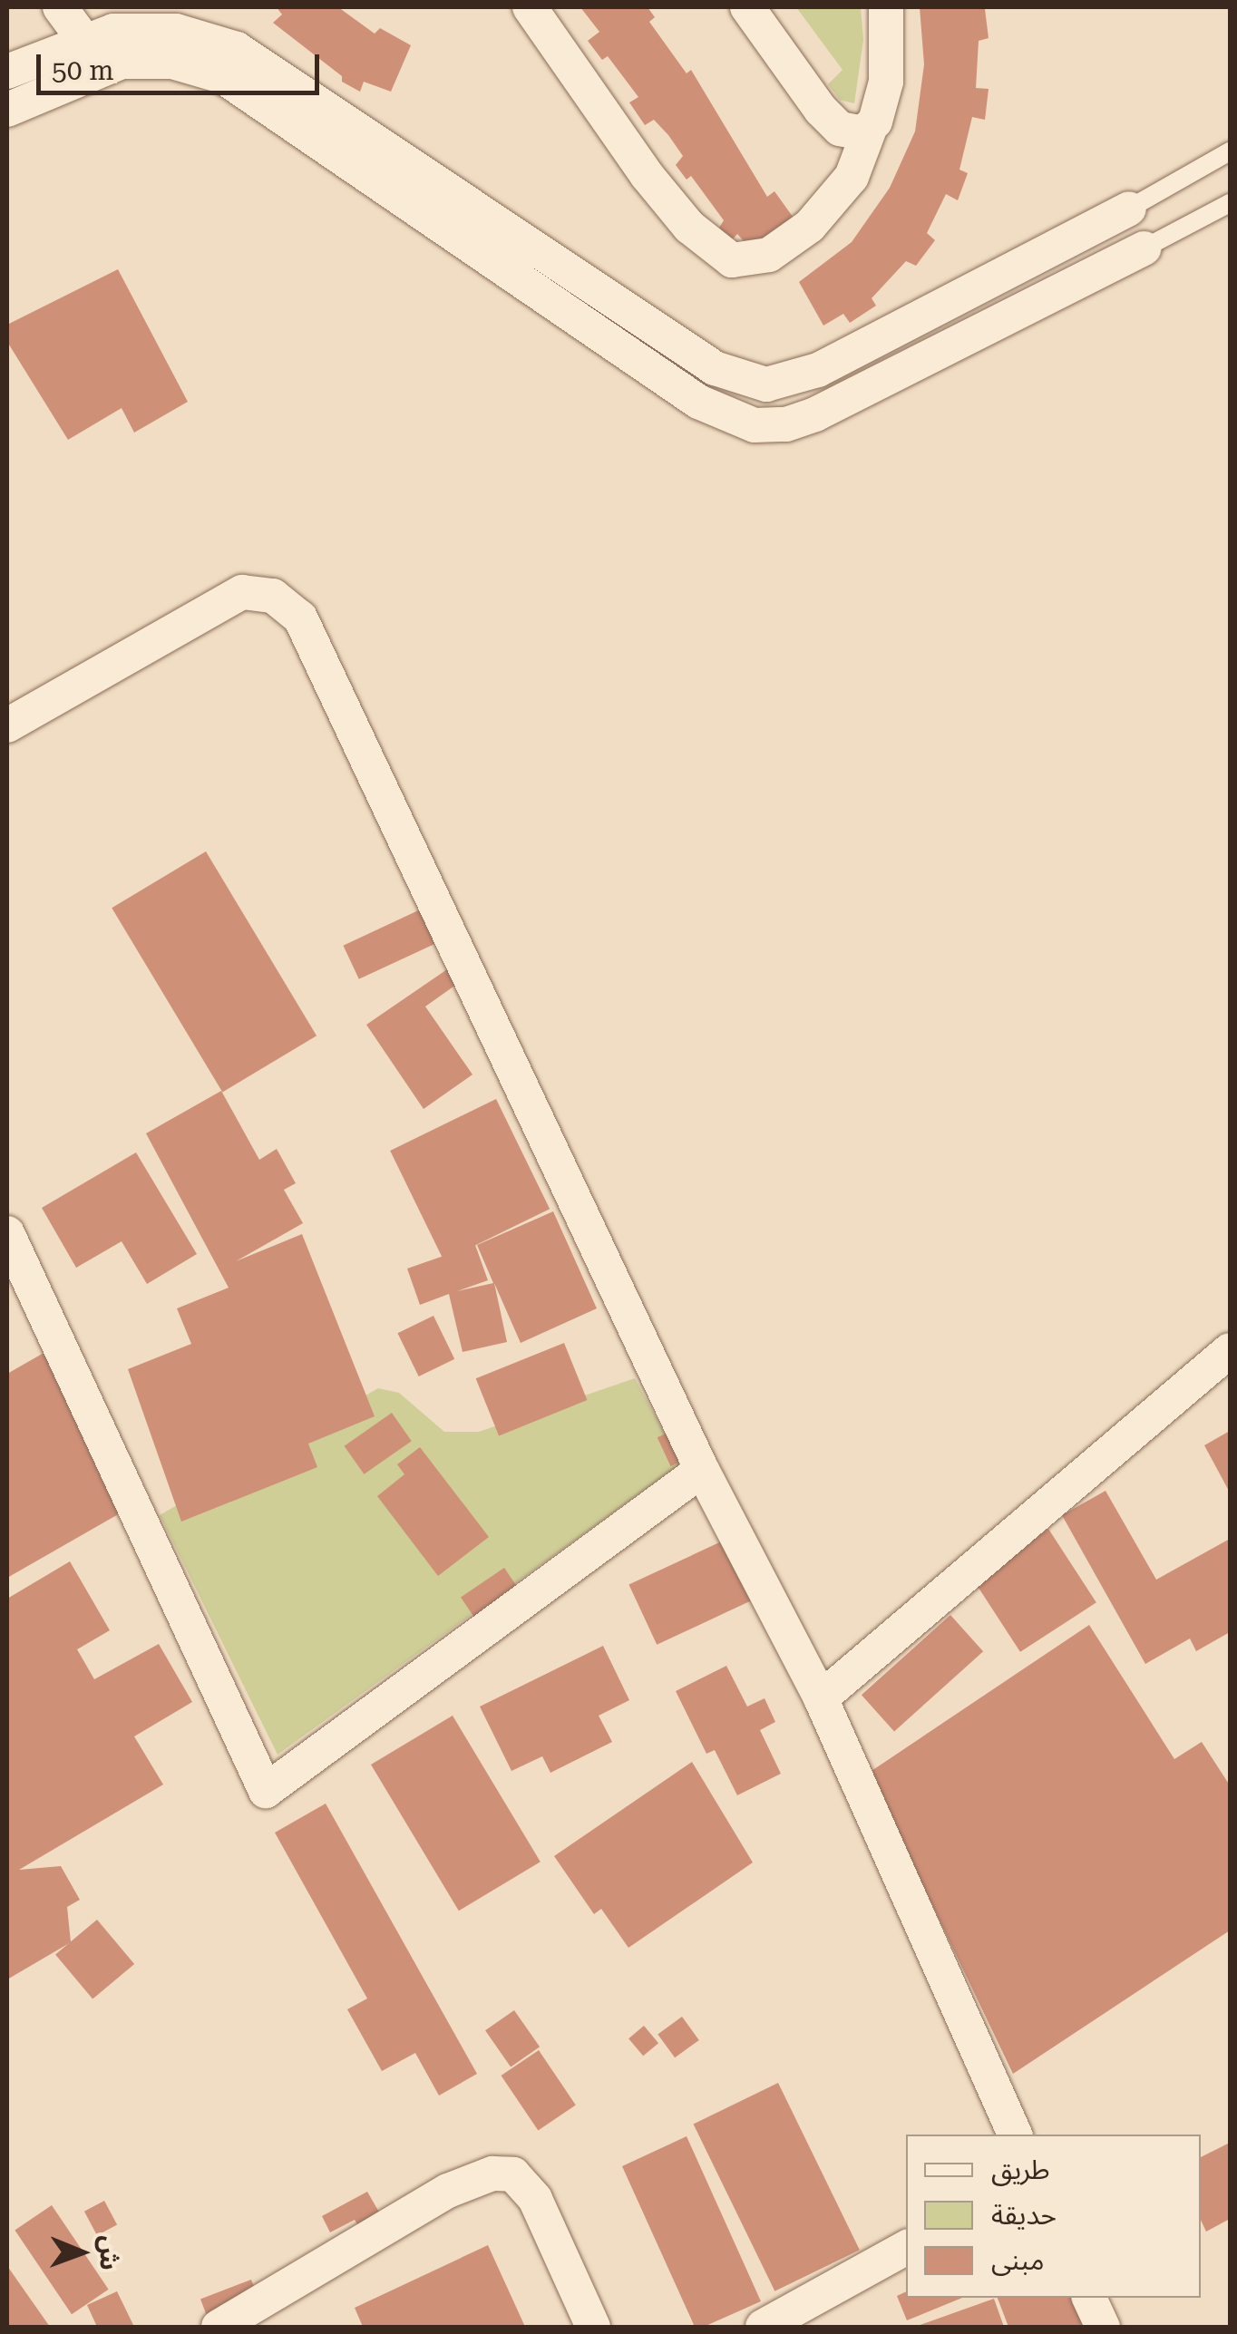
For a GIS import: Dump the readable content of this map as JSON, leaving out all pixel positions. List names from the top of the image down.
{
  "legend": ["طريق", "حديقة", "مبنى"],
  "scale_bar": "50 m",
  "north": "right"
}
